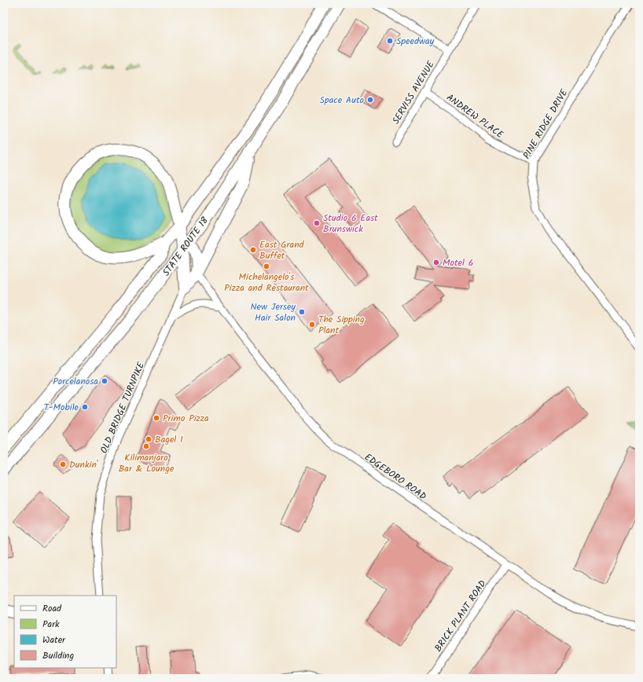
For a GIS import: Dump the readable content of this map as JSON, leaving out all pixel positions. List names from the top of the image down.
{
  "streets": {
    "highway": ["STATE ROUTE 18"],
    "street": [
      "SERVISS AVENUE",
      "ANDREW PLACE",
      "PINE RIDGE DRIVE",
      "OLD BRIDGE TURNPIKE",
      "EDGEBORO ROAD",
      "BRICK PLANT ROAD"
    ]
  },
  "crossings": [
    ["SERVISS AVENUE", "ANDREW PLACE"],
    ["ANDREW PLACE", "PINE RIDGE DRIVE"],
    ["EDGEBORO ROAD", "BRICK PLANT ROAD"]
  ],
  "places": [
    "Speedway",
    "Space Auto",
    "Studio 6 East Brunswick",
    "East Grand Buffet",
    "Motel 6",
    "Michelangelo's Pizza and Restaurant",
    "New Jersey Hair Salon",
    "The Sipping Plant",
    "Porcelanosa",
    "T-Mobile",
    "Primo Pizza",
    "Bagel 1",
    "Kilimanjaro Bar & Lounge",
    "Dunkin'"
  ],
  "legend": [
    "Road",
    "Park",
    "Water",
    "Building"
  ]
}
